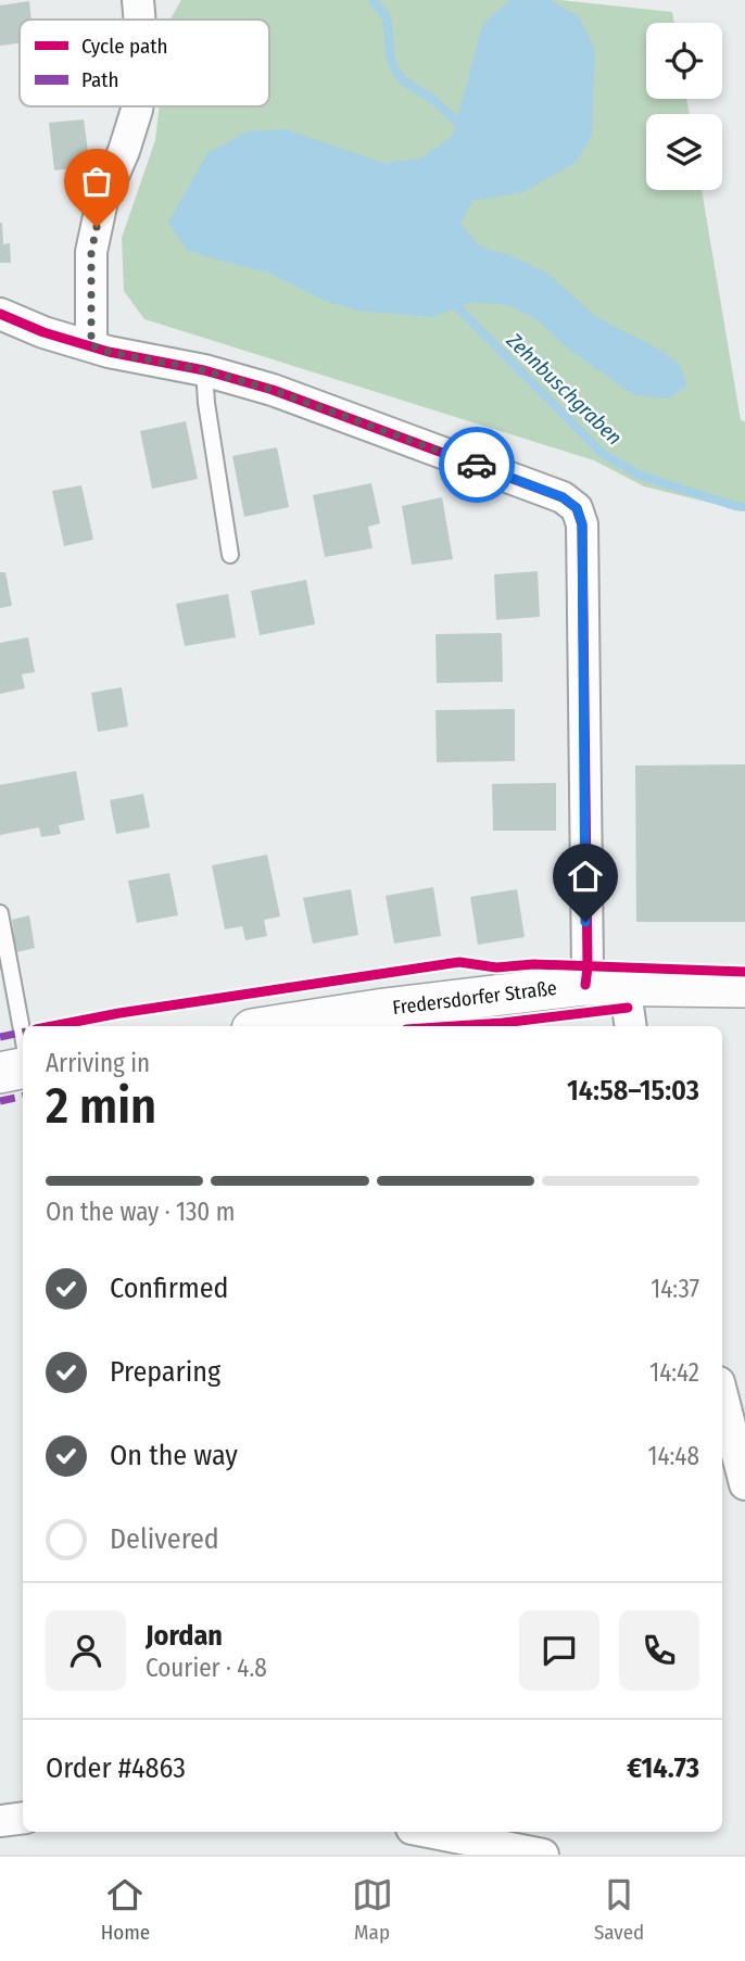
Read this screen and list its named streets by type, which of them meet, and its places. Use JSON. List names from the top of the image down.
{
  "streets": {
    "street": ["Fredersdorfer Straße"]
  },
  "water": ["Zehnbuschgraben"],
  "legend": ["Cycle path", "Path"],
  "page": {
    "heading": ["2 min", "Arriving in", "14:58–15:03"],
    "panel": [
      "Jordan",
      "Courier · 4.8",
      "Order #4863",
      "€14.73"
    ],
    "bar": "On the way · 130 m",
    "list": [
      ["Confirmed", "14:37"],
      ["Preparing", "14:42"],
      ["On the way", "14:48"],
      "Delivered"
    ],
    "tabs": ["Home", "Map", "Saved"]
  }
}
